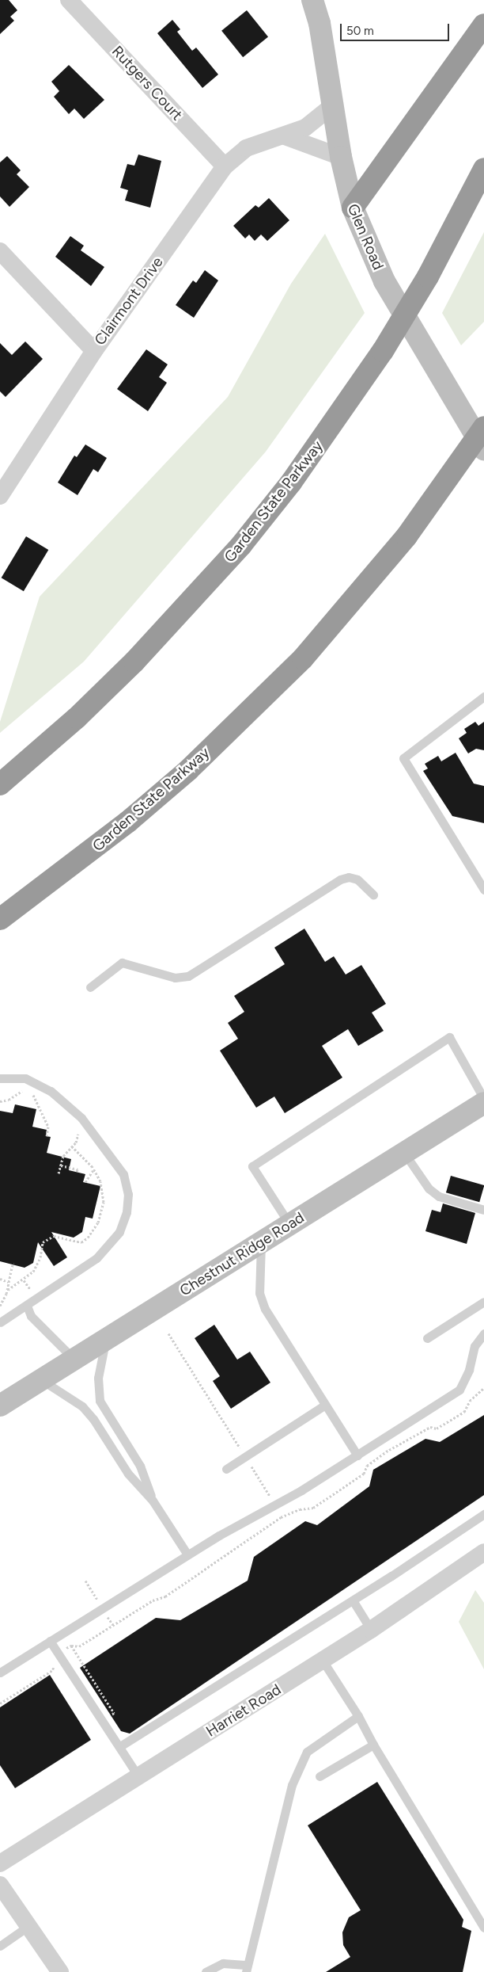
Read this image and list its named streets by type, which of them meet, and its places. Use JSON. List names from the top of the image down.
{
  "streets": {
    "highway": ["Garden State Parkway"],
    "main road": ["Glen Road", "Chestnut Ridge Road"],
    "street": ["Rutgers Court", "Clairmont Drive", "Harriet Road"]
  },
  "crossings": [
    ["Rutgers Court", "Clairmont Drive"],
    ["Glen Road", "Clairmont Drive"]
  ],
  "scale_bar": "50 m"
}
